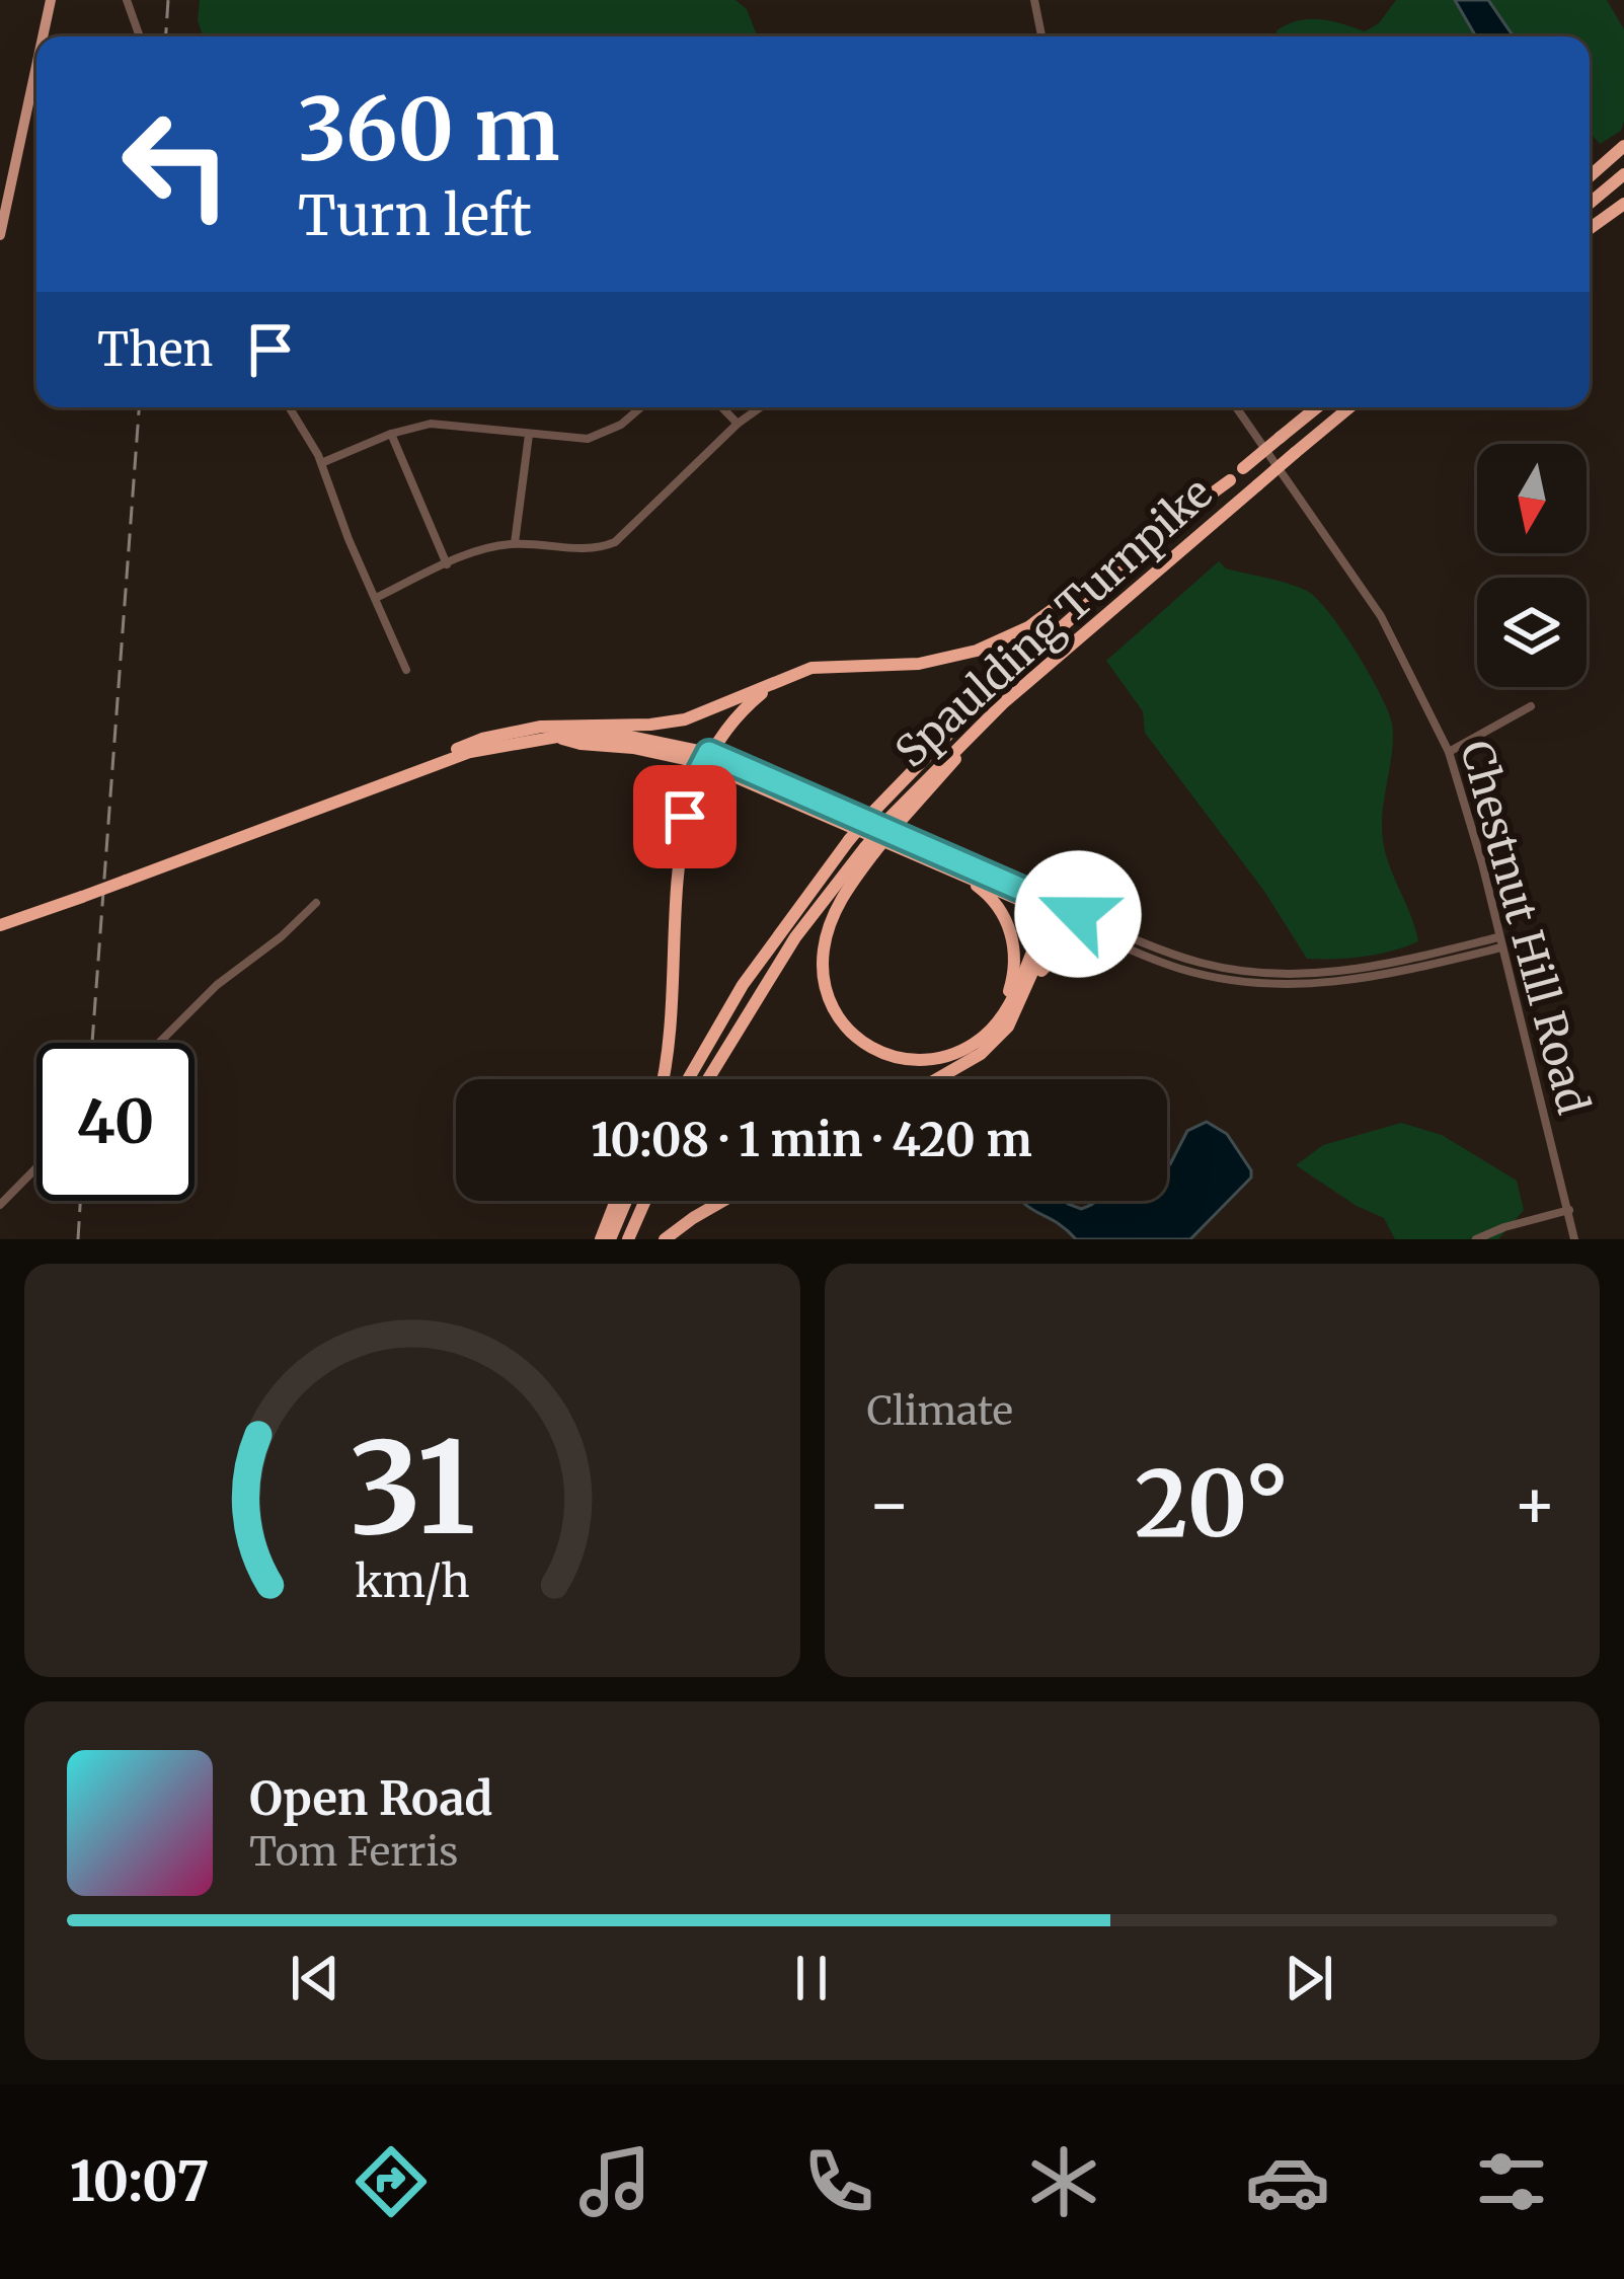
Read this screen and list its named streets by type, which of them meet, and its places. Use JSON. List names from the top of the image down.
{
  "streets": {
    "highway": ["Spaulding Turnpike"],
    "street": ["Chestnut Hill Road"]
  },
  "north": "bottom",
  "page": {
    "turn": ["360 m", "Turn left"],
    "then": "Then",
    "limit": "40",
    "trip": "10:08 · 1 min · 420 m",
    "tile": "Climate",
    "heat": ["−", "20°", "+"],
    "song": ["Open Road", "Tom Ferris"],
    "tabs": "10:07",
    "gauge": ["31", "km/h"]
  }
}
